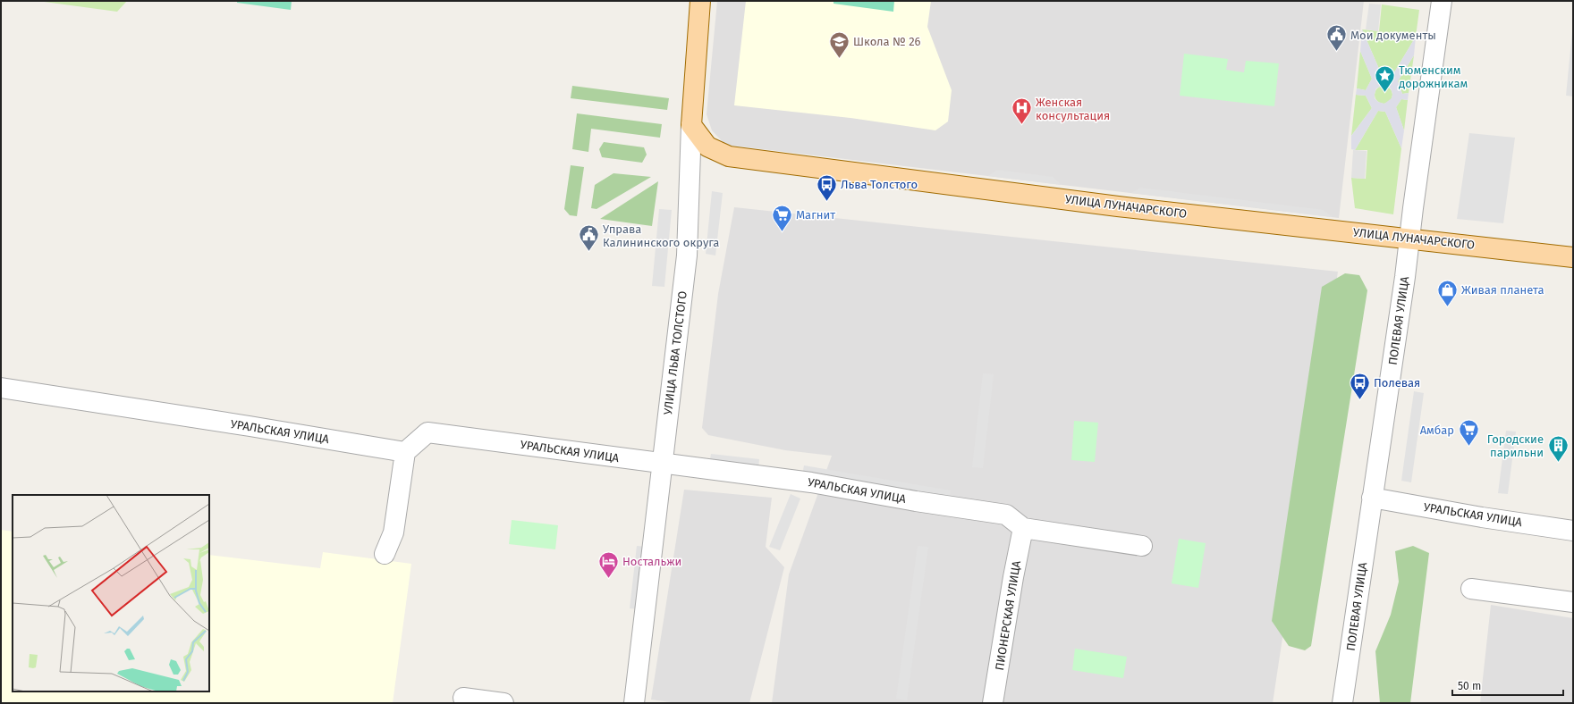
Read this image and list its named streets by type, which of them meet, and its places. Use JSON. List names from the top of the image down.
{
  "streets": {
    "main road": ["УЛИЦА ЛУНАЧАРСКОГО", "УЛИЦА ЛЬВА ТОЛСТОГО"],
    "street": ["ПОЛЕВАЯ УЛИЦА", "УРАЛЬСКАЯ УЛИЦА", "ПИОНЕРСКАЯ УЛИЦА"]
  },
  "crossings": [
    ["УЛИЦА ЛУНАЧАРСКОГО", "ПОЛЕВАЯ УЛИЦА"],
    ["УЛИЦА ЛУНАЧАРСКОГО", "УЛИЦА ЛЬВА ТОЛСТОГО"],
    ["ПОЛЕВАЯ УЛИЦА", "УРАЛЬСКАЯ УЛИЦА"],
    ["УЛИЦА ЛЬВА ТОЛСТОГО", "УРАЛЬСКАЯ УЛИЦА"],
    ["УРАЛЬСКАЯ УЛИЦА", "ПИОНЕРСКАЯ УЛИЦА"]
  ],
  "places": {
    "public building": ["Мои документы", "Управа Калининского округа"],
    "school or university": ["Школа № 26"],
    "place": ["Тюменским дорожникам"],
    "hospital": ["Женская консультация"],
    "bus stop": ["Льва Толстого", "Полевая"],
    "supermarket": ["Магнит", "Амбар"],
    "shop": ["Живая планета"],
    "building": ["Городские парильни"],
    "hotel": ["Ностальжи"]
  },
  "scale_bar": "50 m"
}
